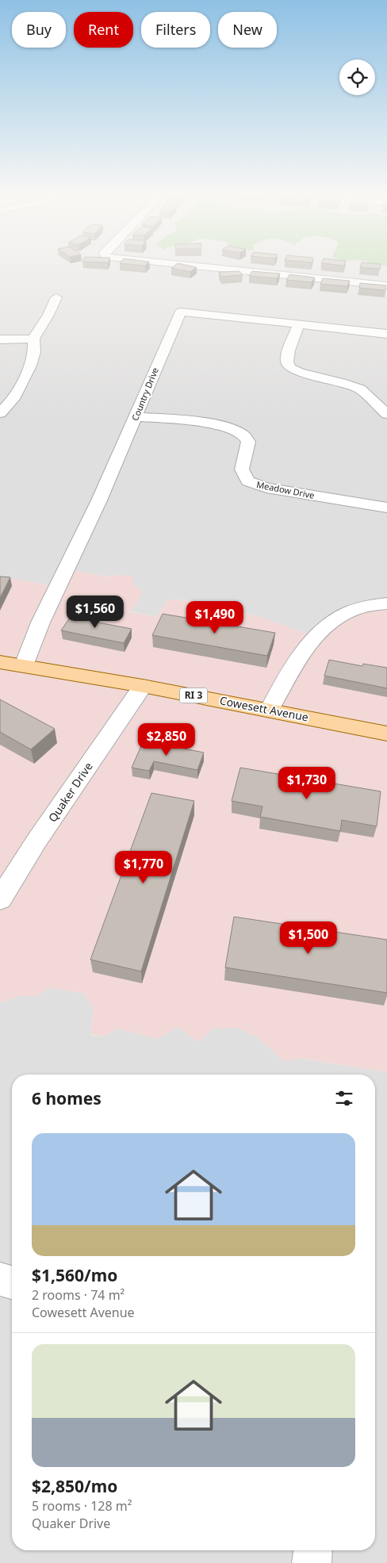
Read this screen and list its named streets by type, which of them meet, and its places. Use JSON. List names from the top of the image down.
{
  "streets": {
    "main road": ["RI 3", "Cowesett Avenue"],
    "street": ["Country Drive", "Meadow Drive", "Quaker Drive"]
  },
  "crossings": [
    ["Country Drive", "Meadow Drive"],
    ["Country Drive", "Cowesett Avenue"],
    ["Cowesett Avenue", "Quaker Drive"]
  ],
  "page": {
    "chip": [
      "Buy",
      "Rent",
      "Filters",
      "New"
    ],
    "price": [
      "$1,560",
      "$1,490",
      "$2,850",
      "$1,730",
      "$1,770",
      "$1,500"
    ],
    "heading": "6 homes",
    "list": [
      {
        "name": "$1,560/mo",
        "note": "2 rooms · 74 m² · Cowesett Avenue"
      },
      {
        "name": "$2,850/mo",
        "note": "5 rooms · 128 m² · Quaker Drive"
      }
    ]
  }
}
